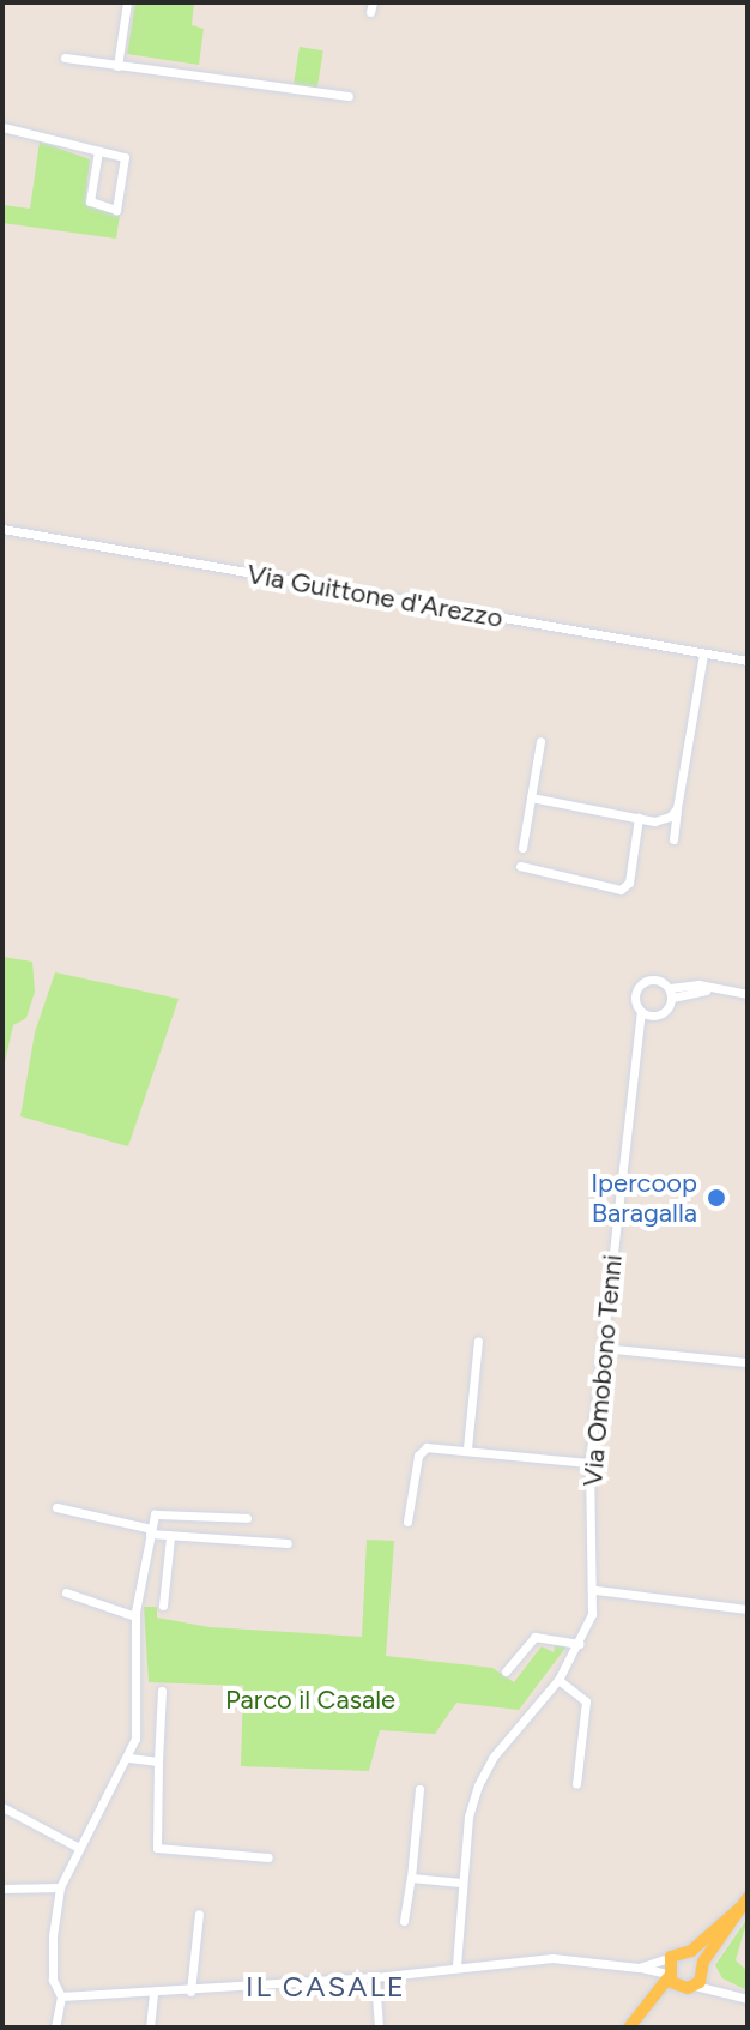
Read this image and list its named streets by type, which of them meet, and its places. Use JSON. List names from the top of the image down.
{
  "streets": {
    "street": ["Via Guittone d'Arezzo", "Via Omobono Tenni"]
  },
  "districts": ["IL CASALE"],
  "parks": ["Parco il Casale"],
  "places": ["Ipercoop Baragalla"]
}
